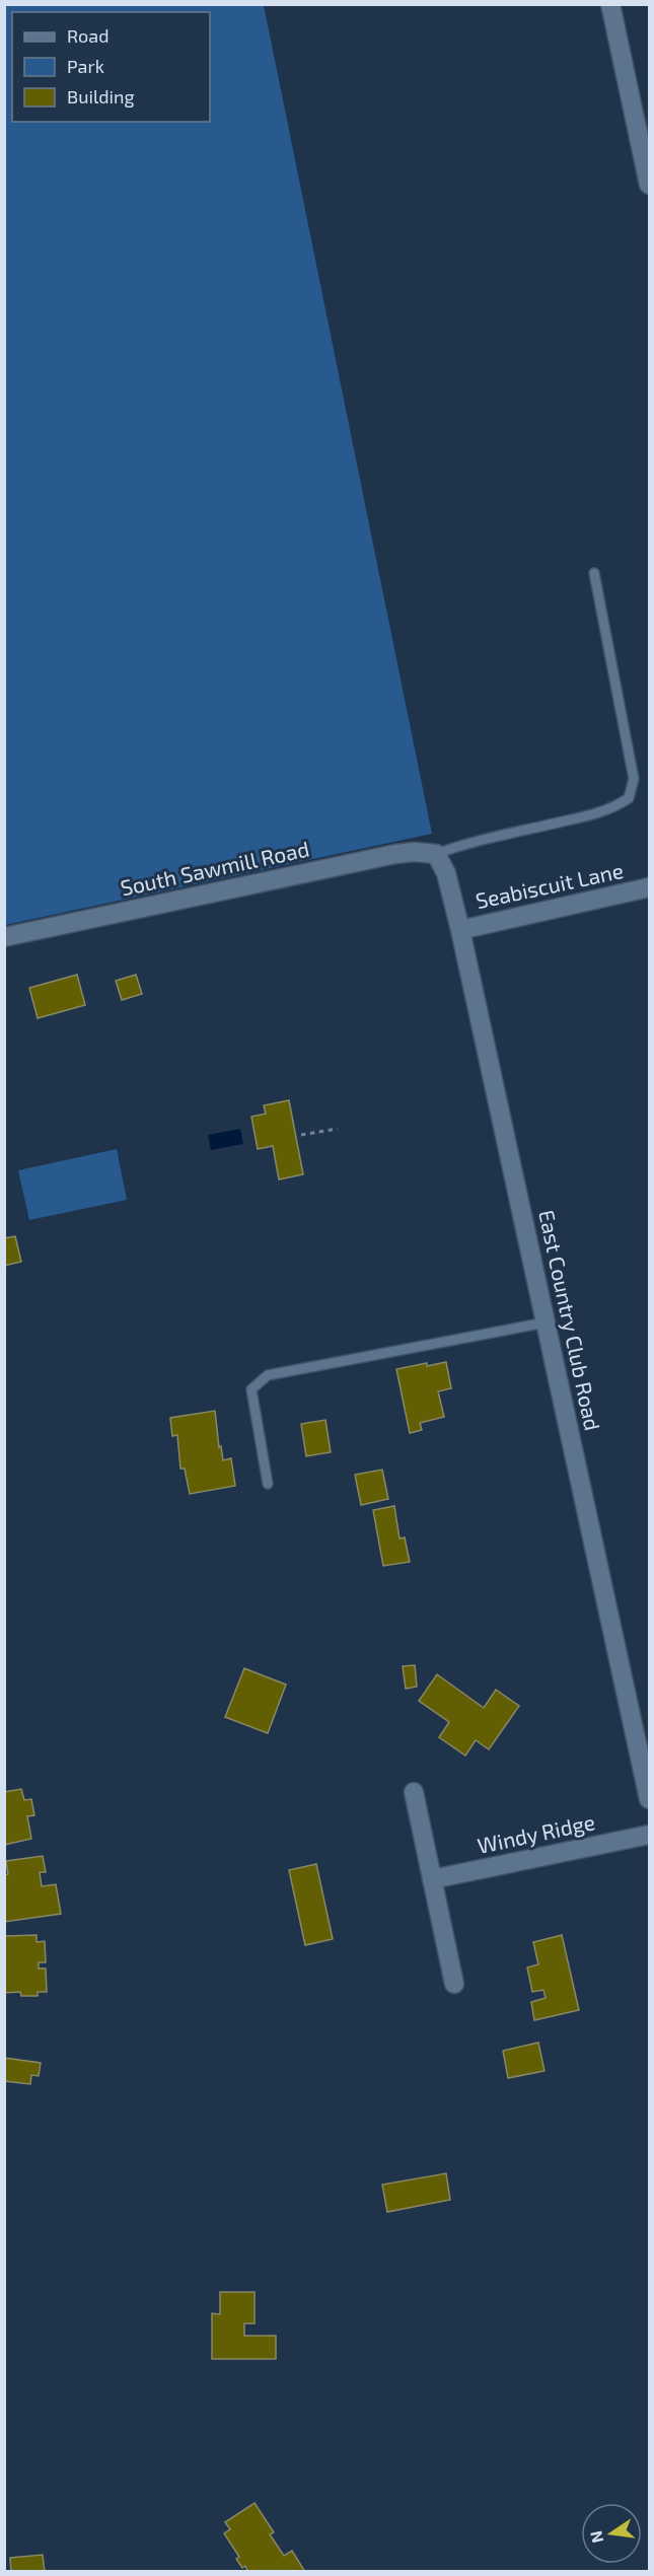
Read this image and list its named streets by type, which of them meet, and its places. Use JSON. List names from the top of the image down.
{
  "streets": {
    "street": [
      "South Sawmill Road",
      "Seabiscuit Lane",
      "East Country Club Road",
      "Windy Ridge"
    ]
  },
  "crossings": [
    ["South Sawmill Road", "East Country Club Road"],
    ["Seabiscuit Lane", "East Country Club Road"]
  ],
  "legend": ["Road", "Park", "Building"],
  "north": "left"
}
